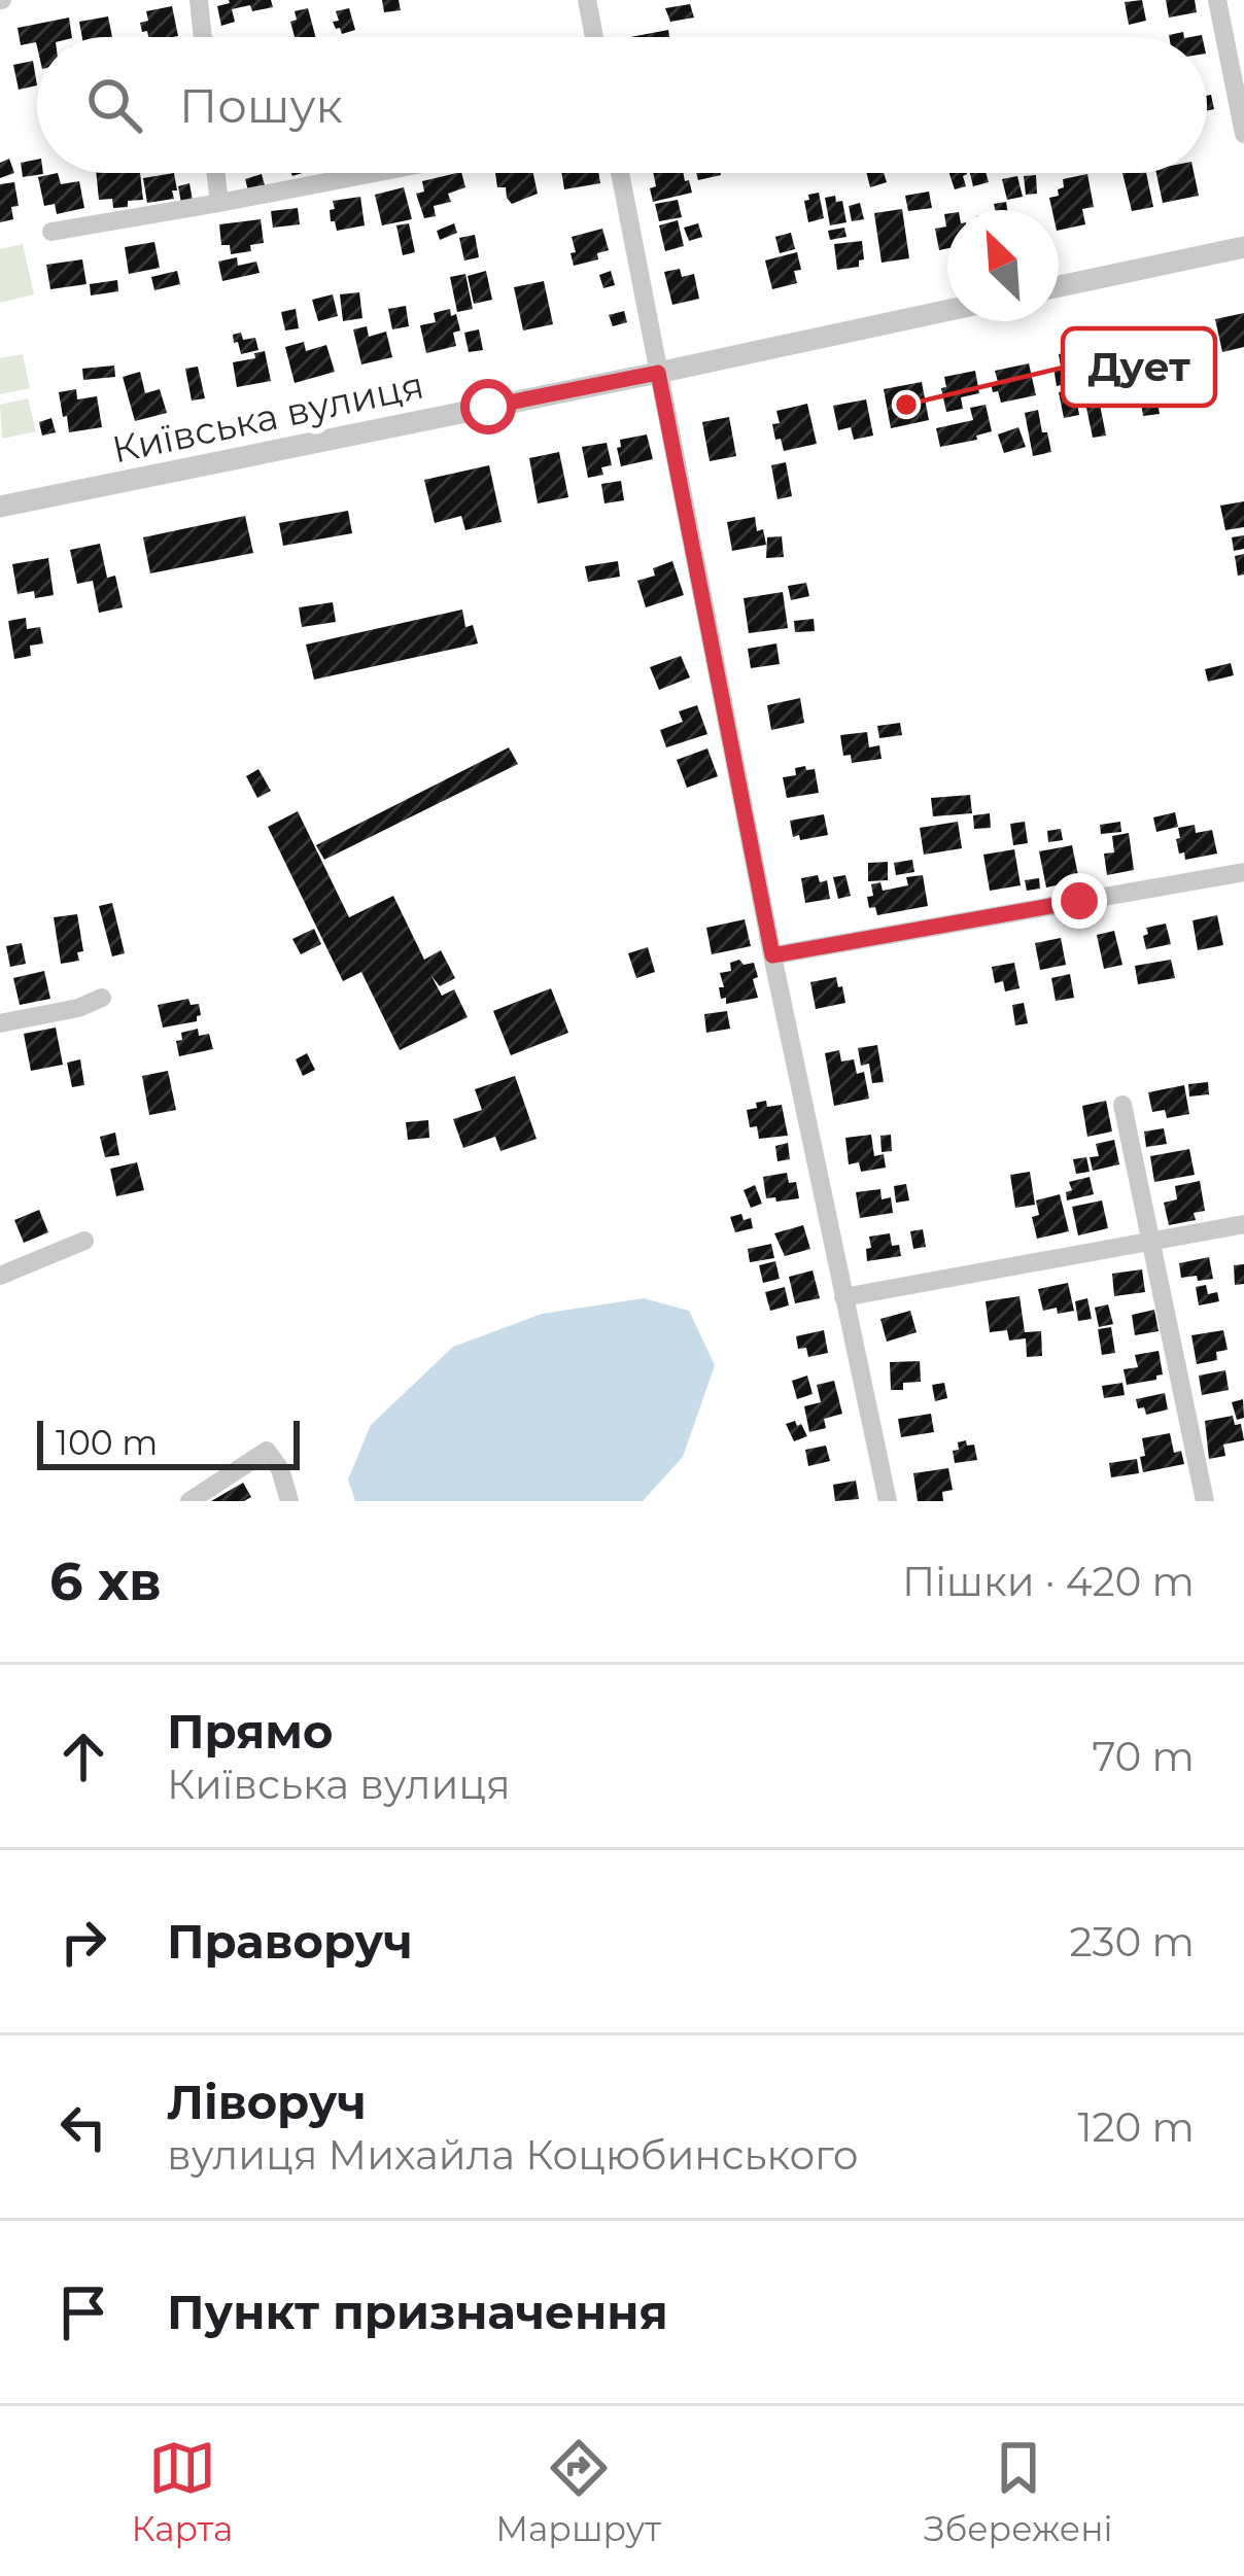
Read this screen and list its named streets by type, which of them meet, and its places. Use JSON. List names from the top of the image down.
{
  "streets": {
    "street": ["Київська вулиця"]
  },
  "places": ["Дует"],
  "scale_bar": "100 m",
  "north": "top left",
  "page": {
    "search": "Пошук",
    "scale": "100 m",
    "heading": ["6 хв", "Пішки · 420 m"],
    "list": [
      ["Прямо", "Київська вулиця", "70 m"],
      ["Праворуч", "230 m"],
      ["Ліворуч", "вулиця Михайла Коцюбинського", "120 m"],
      "Пункт призначення"
    ],
    "nav": ["Карта", "Маршрут", "Збережені"]
  }
}
